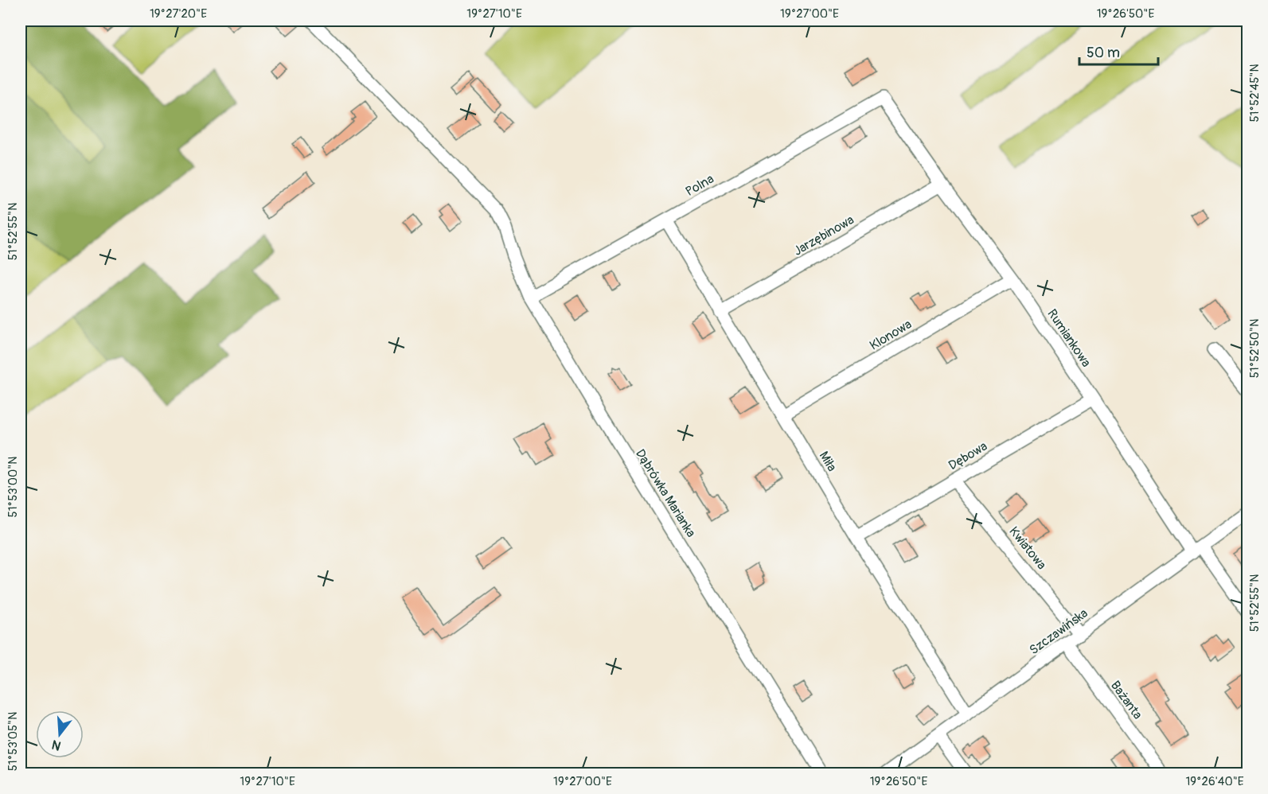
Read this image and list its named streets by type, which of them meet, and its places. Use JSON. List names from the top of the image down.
{
  "streets": {
    "street": [
      "Polna",
      "Jarzębinowa",
      "Klonowa",
      "Rumiankowa",
      "Dębowa",
      "Miła",
      "Dąbrówka Marianka",
      "Kwiatowa",
      "Szczawińska",
      "Bażanta"
    ]
  },
  "crossings": [
    ["Polna", "Rumiankowa"],
    ["Polna", "Miła"],
    ["Polna", "Dąbrówka Marianka"],
    ["Jarzębinowa", "Rumiankowa"],
    ["Jarzębinowa", "Miła"],
    ["Klonowa", "Rumiankowa"],
    ["Klonowa", "Miła"],
    ["Rumiankowa", "Dębowa"],
    ["Rumiankowa", "Szczawińska"],
    ["Dębowa", "Miła"],
    ["Dębowa", "Kwiatowa"],
    ["Miła", "Szczawińska"],
    ["Kwiatowa", "Szczawińska"],
    ["Szczawińska", "Bażanta"]
  ],
  "scale_bar": "50 m",
  "north": "bottom",
  "coordinates": [
    "19°27'20\"E",
    "19°27'10\"E",
    "19°27'00\"E",
    "19°26'50\"E",
    "51°52'45\"N",
    "51°52'55\"N",
    "51°52'50\"N",
    "51°53'00\"N",
    "51°53'05\"N",
    "19°26'40\"E"
  ]
}
